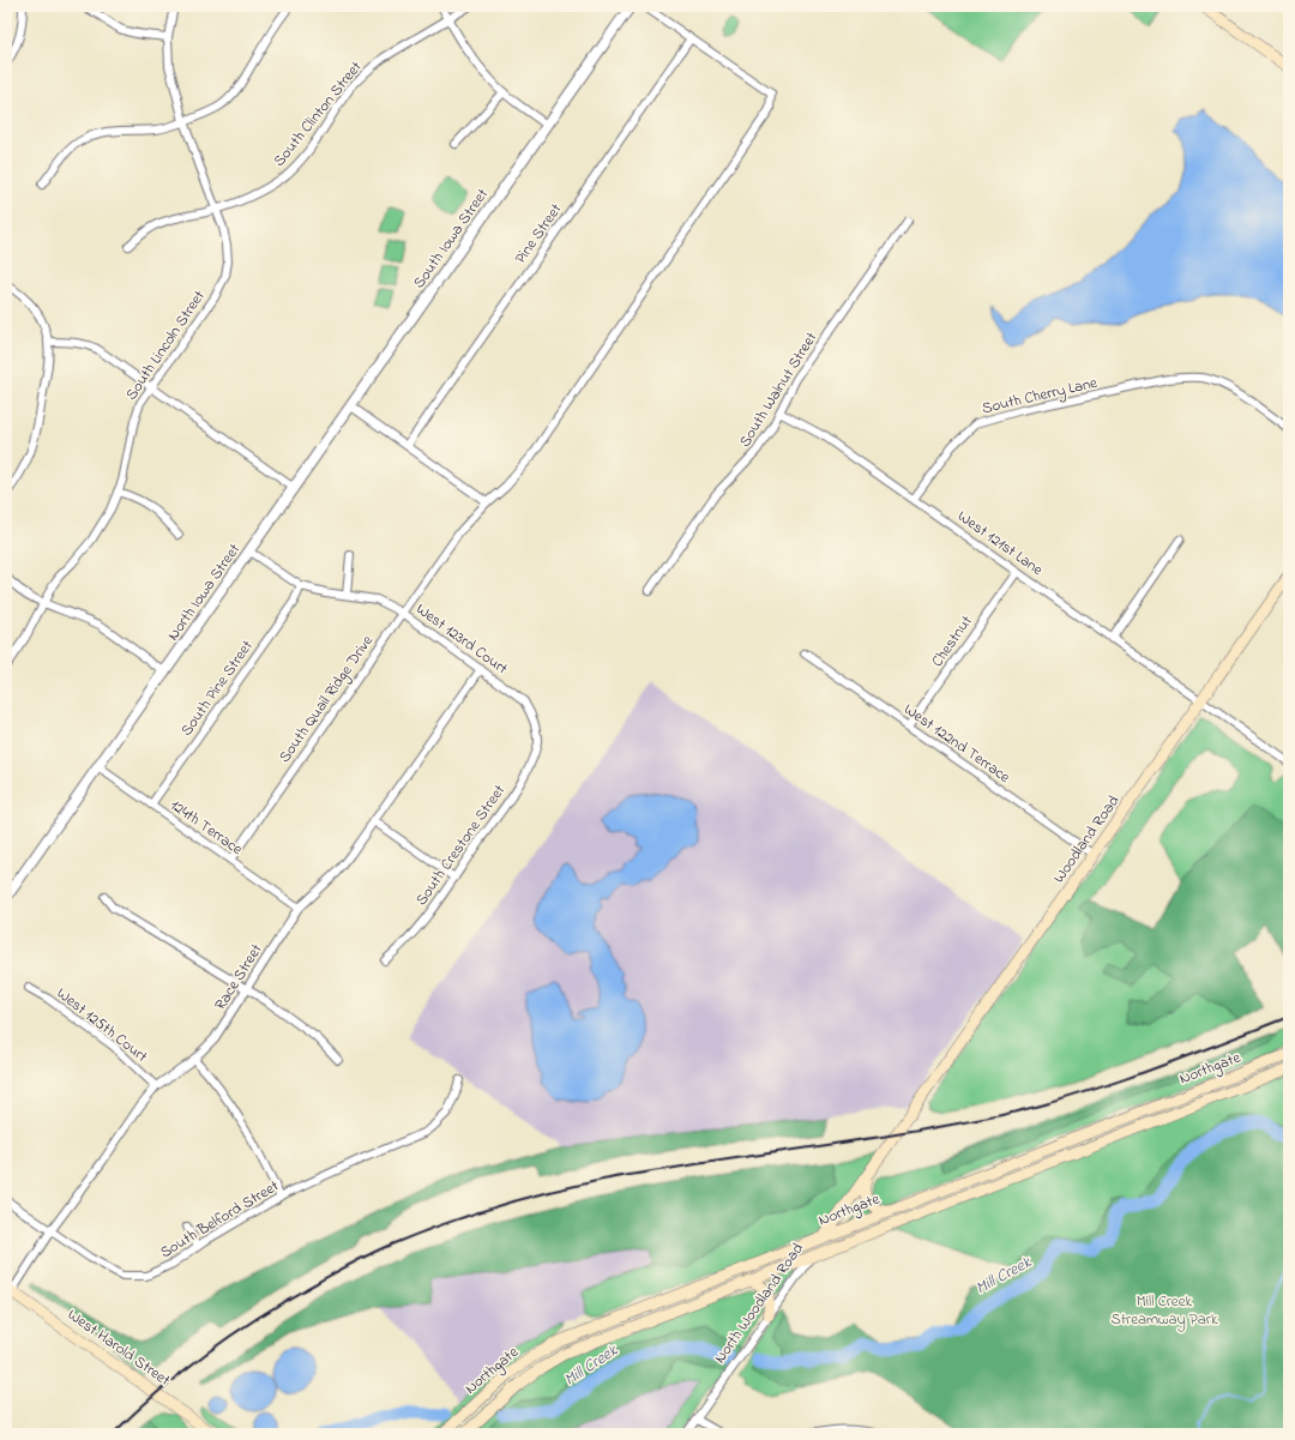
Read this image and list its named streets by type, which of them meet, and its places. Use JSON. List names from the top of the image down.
{
  "streets": {
    "main road": [
      "Woodland Road",
      "Northgate",
      "North Woodland Road",
      "West Harold Street"
    ],
    "street": [
      "South Clinton Street",
      "Pine Street",
      "South Iowa Street",
      "South Lincoln Street",
      "South Walnut Street",
      "South Cherry Lane",
      "West 121st Lane",
      "North Iowa Street",
      "West 123rd Court",
      "Chestnut",
      "South Pine Street",
      "South Quail Ridge Drive",
      "West 122nd Terrace",
      "124th Terrace",
      "South Crestone Street",
      "Race Street",
      "West 125th Court",
      "South Belford Street"
    ]
  },
  "crossings": [
    ["South Clinton Street", "South Lincoln Street"],
    ["Pine Street", "South Quail Ridge Drive"],
    ["South Iowa Street", "North Iowa Street"],
    ["South Walnut Street", "West 121st Lane"],
    ["South Cherry Lane", "West 121st Lane"],
    ["West 121st Lane", "Chestnut"],
    ["West 121st Lane", "Woodland Road"],
    ["North Iowa Street", "West 123rd Court"],
    ["North Iowa Street", "124th Terrace"],
    ["West 123rd Court", "South Pine Street"],
    ["West 123rd Court", "South Quail Ridge Drive"],
    ["West 123rd Court", "South Crestone Street"],
    ["West 123rd Court", "Race Street"],
    ["Chestnut", "West 122nd Terrace"],
    ["South Pine Street", "124th Terrace"],
    ["South Quail Ridge Drive", "124th Terrace"],
    ["West 122nd Terrace", "Woodland Road"],
    ["124th Terrace", "Race Street"],
    ["Woodland Road", "North Woodland Road"],
    ["Race Street", "West 125th Court"],
    ["Race Street", "South Belford Street"],
    ["Race Street", "West Harold Street"],
    ["Northgate", "North Woodland Road"]
  ],
  "water": ["Mill Creek"],
  "parks": ["Mill Creek Streamway Park"]
}
